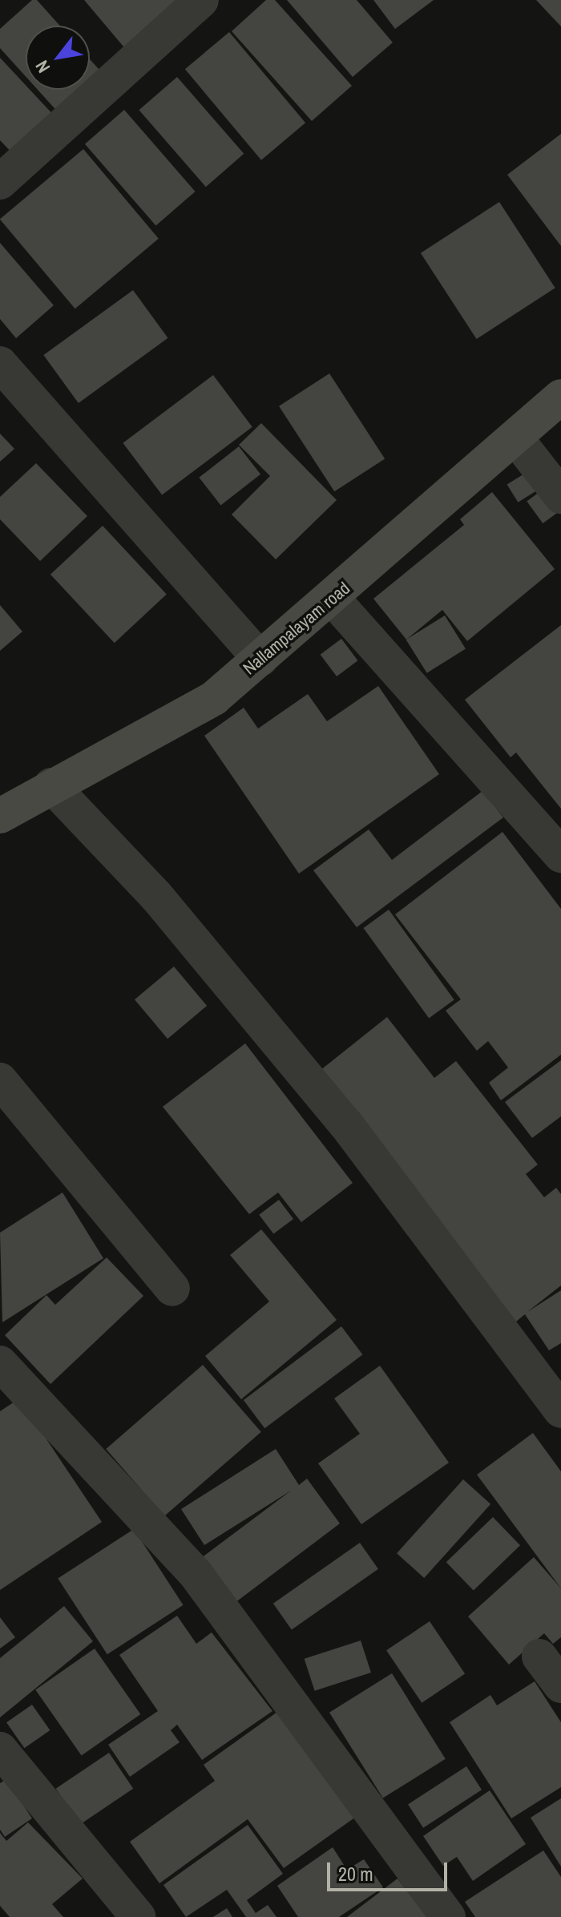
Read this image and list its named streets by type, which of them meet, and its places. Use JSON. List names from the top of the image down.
{
  "streets": {
    "street": ["Nallampalayam road"]
  },
  "scale_bar": "20 m",
  "north": "bottom left"
}
